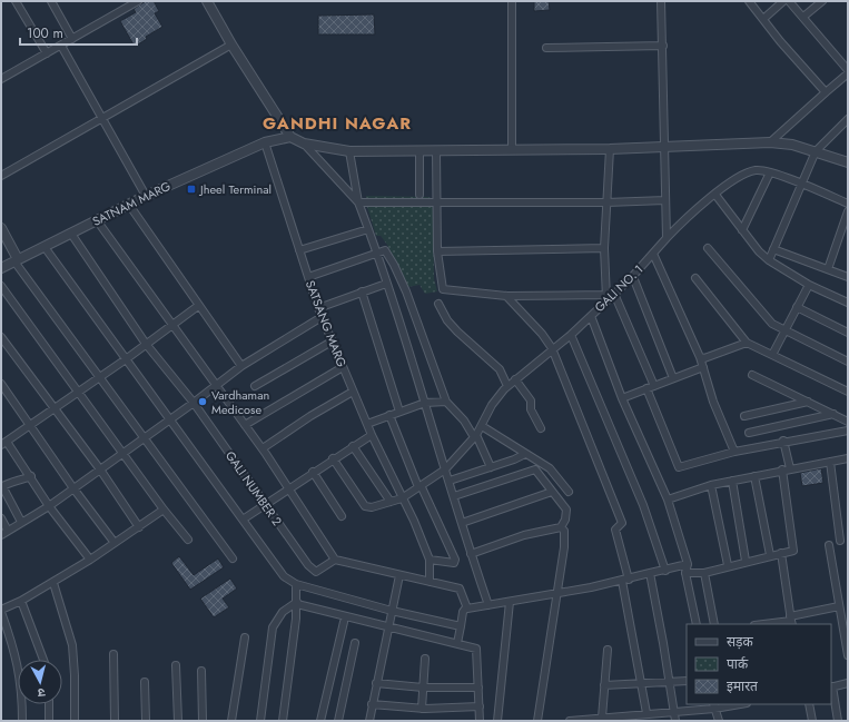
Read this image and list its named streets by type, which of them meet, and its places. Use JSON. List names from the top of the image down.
{
  "streets": {
    "street": [
      "SATNAM MARG",
      "GALI NO. 1",
      "SATSANG MARG",
      "GALI NUMBER 2"
    ]
  },
  "crossings": [
    ["SATNAM MARG", "SATSANG MARG"],
    ["SATNAM MARG", "GALI NUMBER 2"],
    ["GALI NO. 1", "SATSANG MARG"]
  ],
  "districts": ["GANDHI NAGAR"],
  "places": {
    "transit": ["Jheel Terminal"],
    "other": ["Vardhaman Medicose"]
  },
  "legend": ["सड़क", "पार्क", "इमारत"],
  "scale_bar": "100 m",
  "north": "bottom"
}
